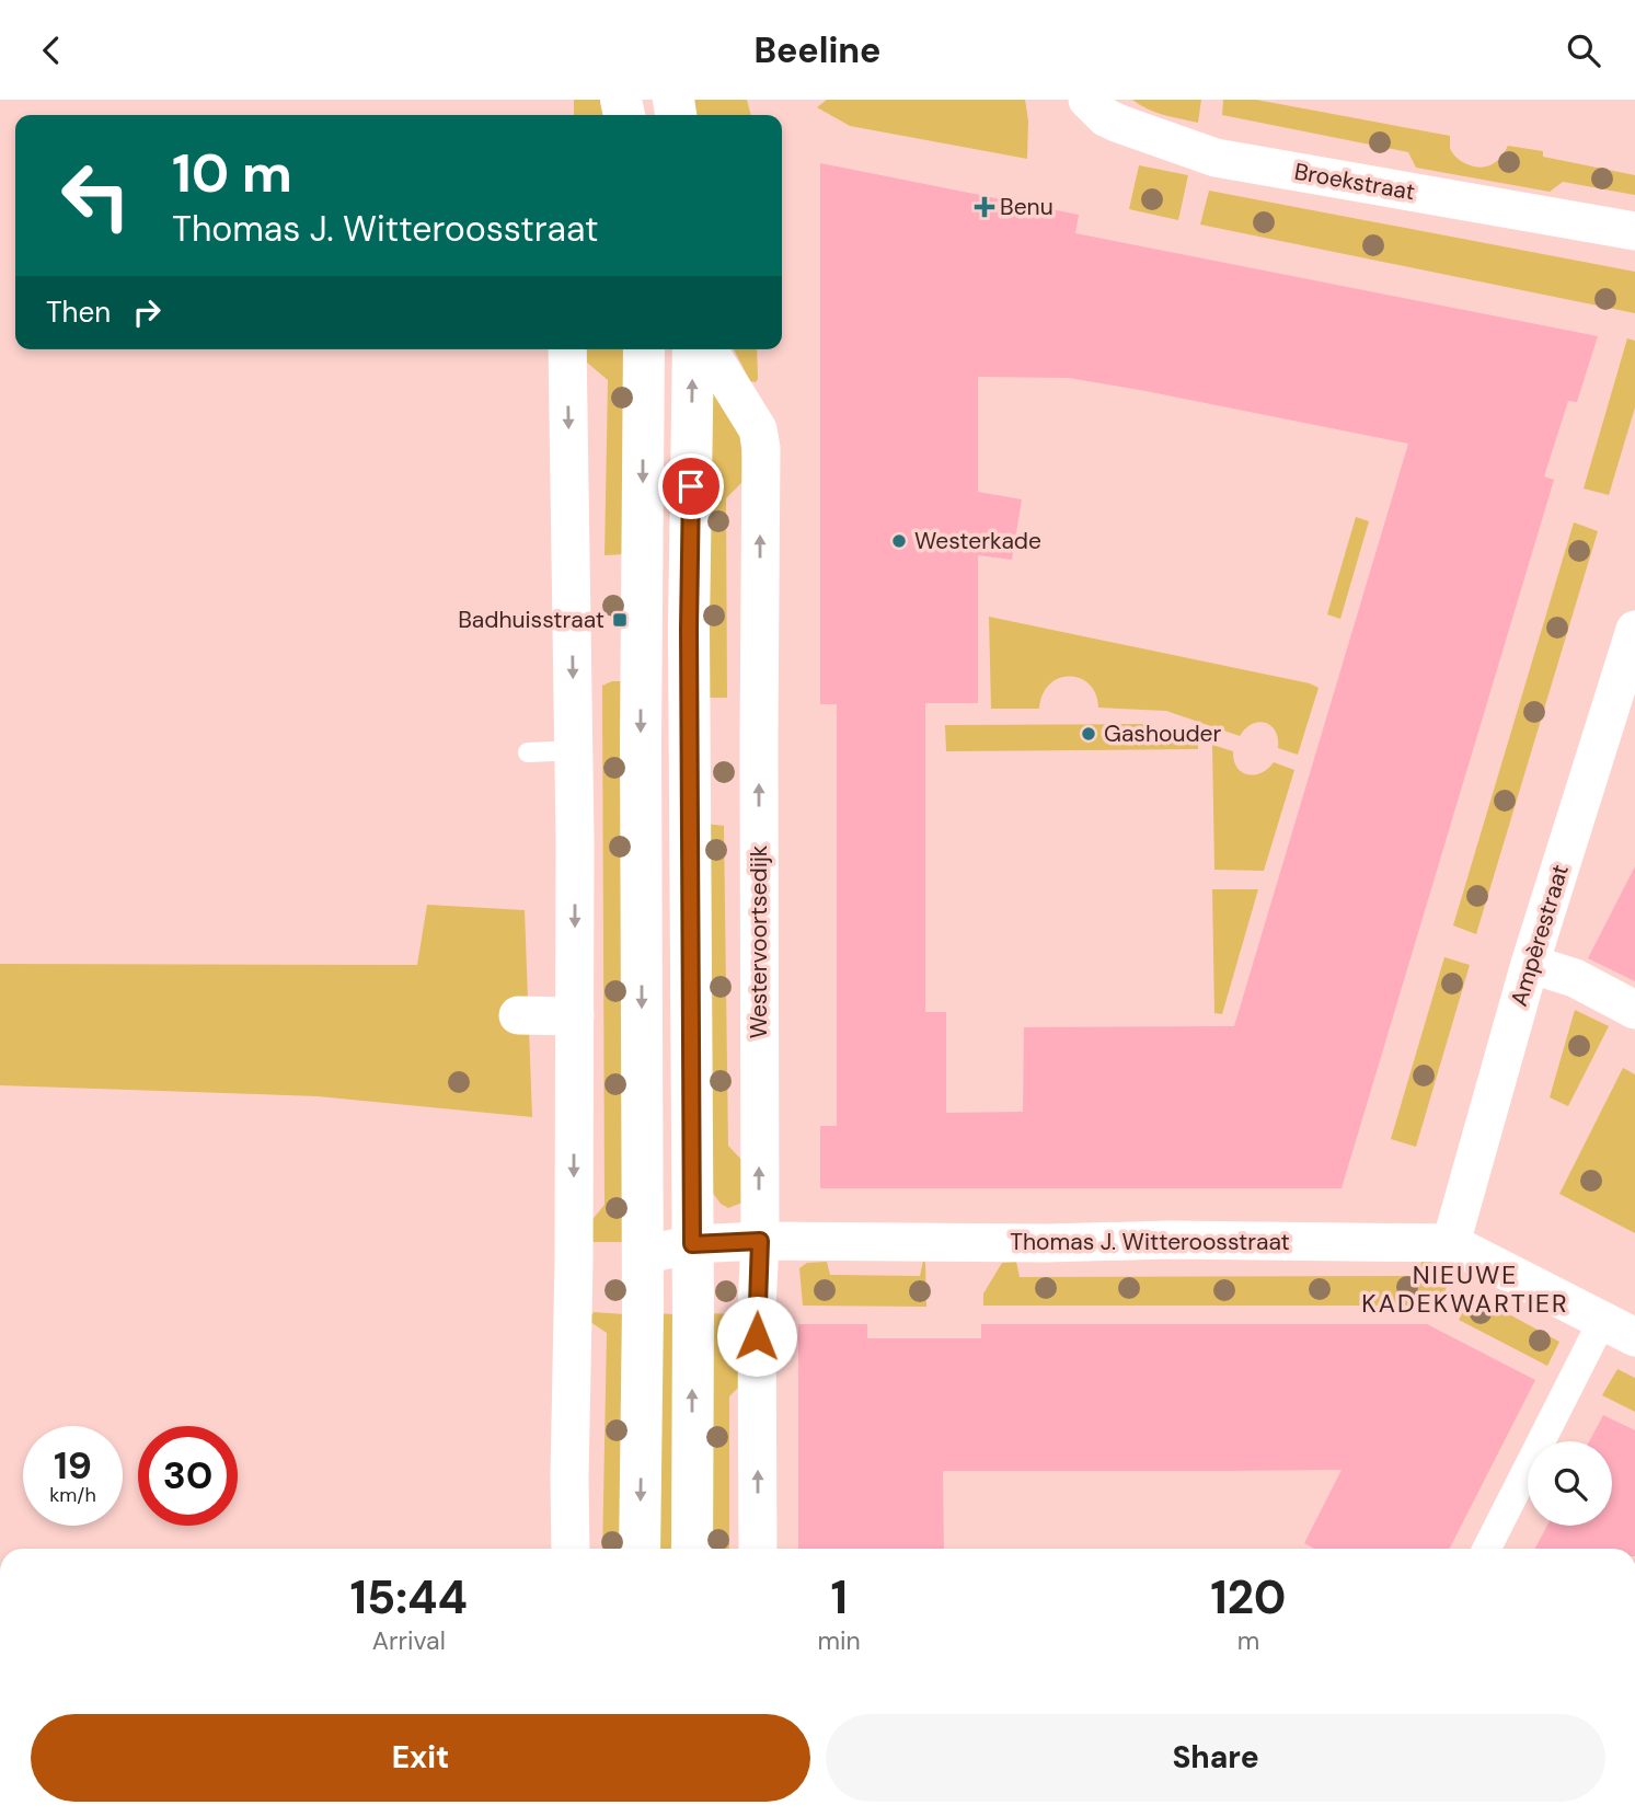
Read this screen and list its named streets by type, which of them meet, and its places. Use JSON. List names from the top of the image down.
{
  "streets": {
    "street": [
      "Broekstraat",
      "Ampèrestraat",
      "Westervoortsedijk",
      "Thomas J. Witteroosstraat"
    ]
  },
  "crossings": [
    ["Ampèrestraat", "Thomas J. Witteroosstraat"],
    ["Westervoortsedijk", "Thomas J. Witteroosstraat"]
  ],
  "districts": ["NIEUWE KADEKWARTIER"],
  "places": {
    "health": ["Benu"],
    "other": ["Westerkade", "Gashouder"],
    "transit": ["Badhuisstraat"]
  },
  "page": {
    "header": "Beeline",
    "turn": ["10 m", "Thomas J. Witteroosstraat"],
    "then": "Then",
    "speed": "19 km/h",
    "limit": "30",
    "eta": [
      "15:44",
      "Arrival",
      "1",
      "min",
      "120",
      "m"
    ],
    "buttons": ["Exit", "Share"]
  }
}
